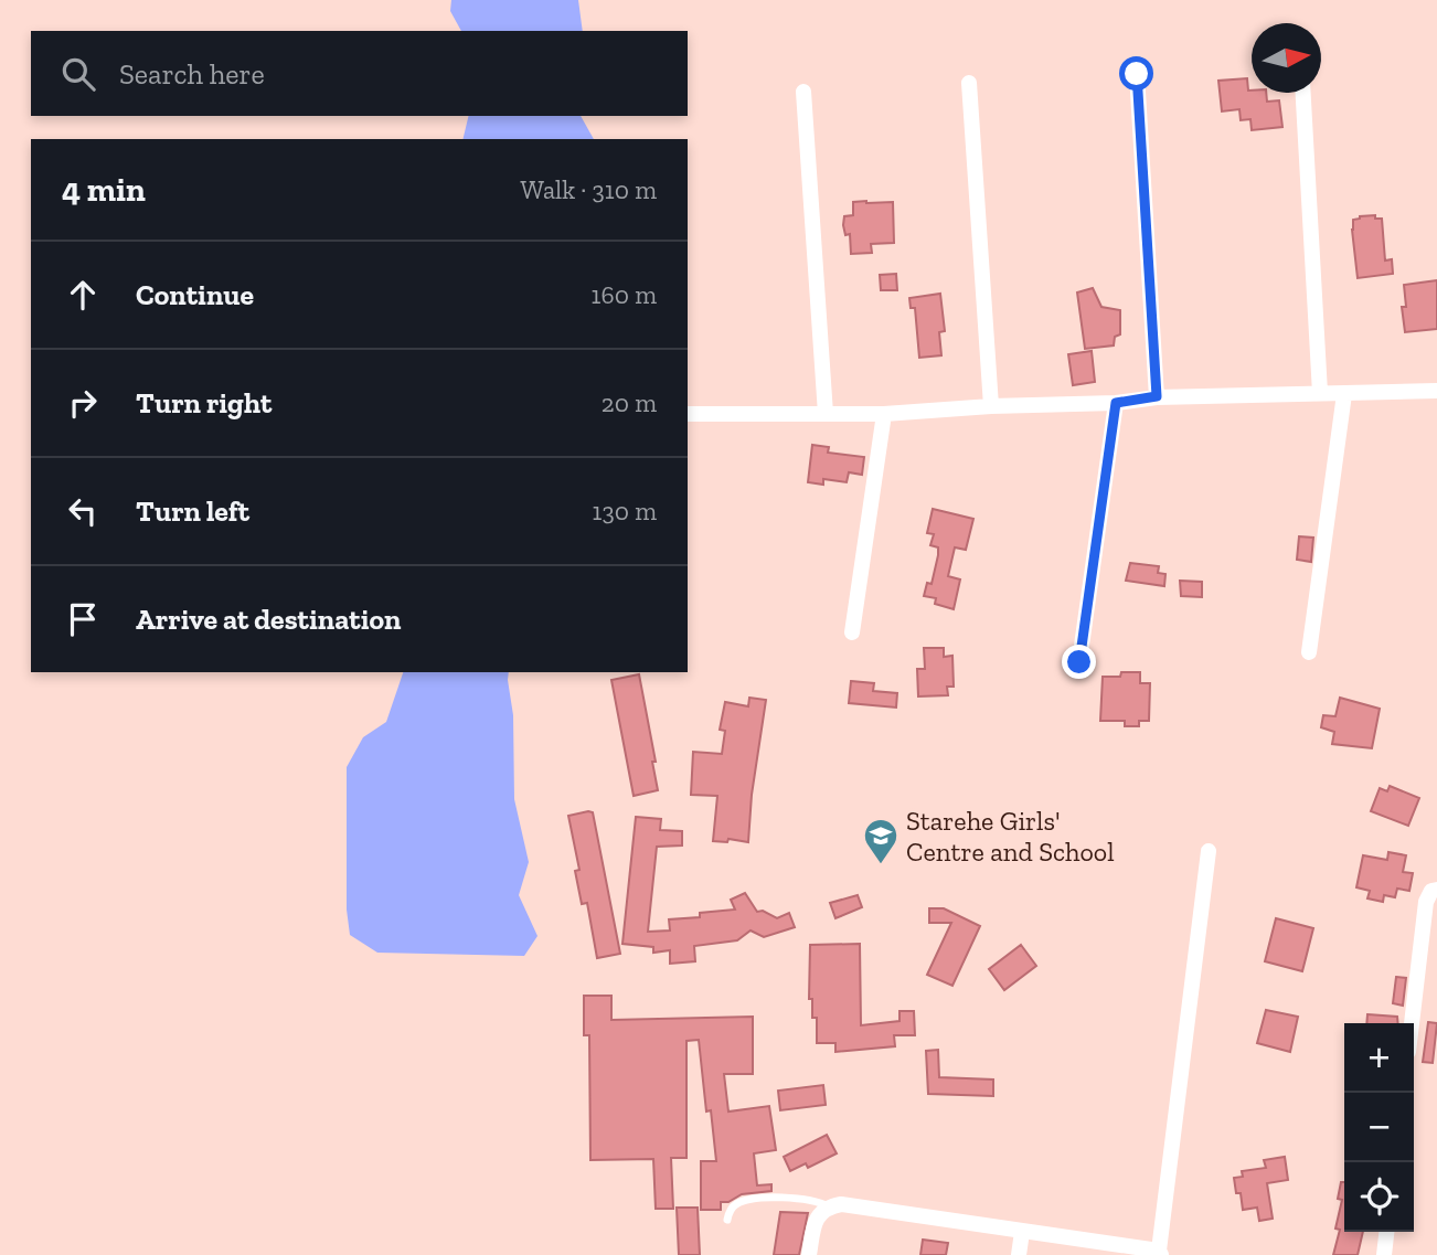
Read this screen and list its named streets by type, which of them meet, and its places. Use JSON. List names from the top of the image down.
{
  "places": {
    "school or university": ["Starehe Girls' Centre and School"]
  },
  "north": "right",
  "page": {
    "search": "Search here",
    "heading": ["4 min", "Walk · 310 m"],
    "list": [
      ["Continue", "160 m"],
      ["Turn right", "20 m"],
      ["Turn left", "130 m"],
      "Arrive at destination"
    ],
    "map_buttons": ["+", "−"]
  }
}
